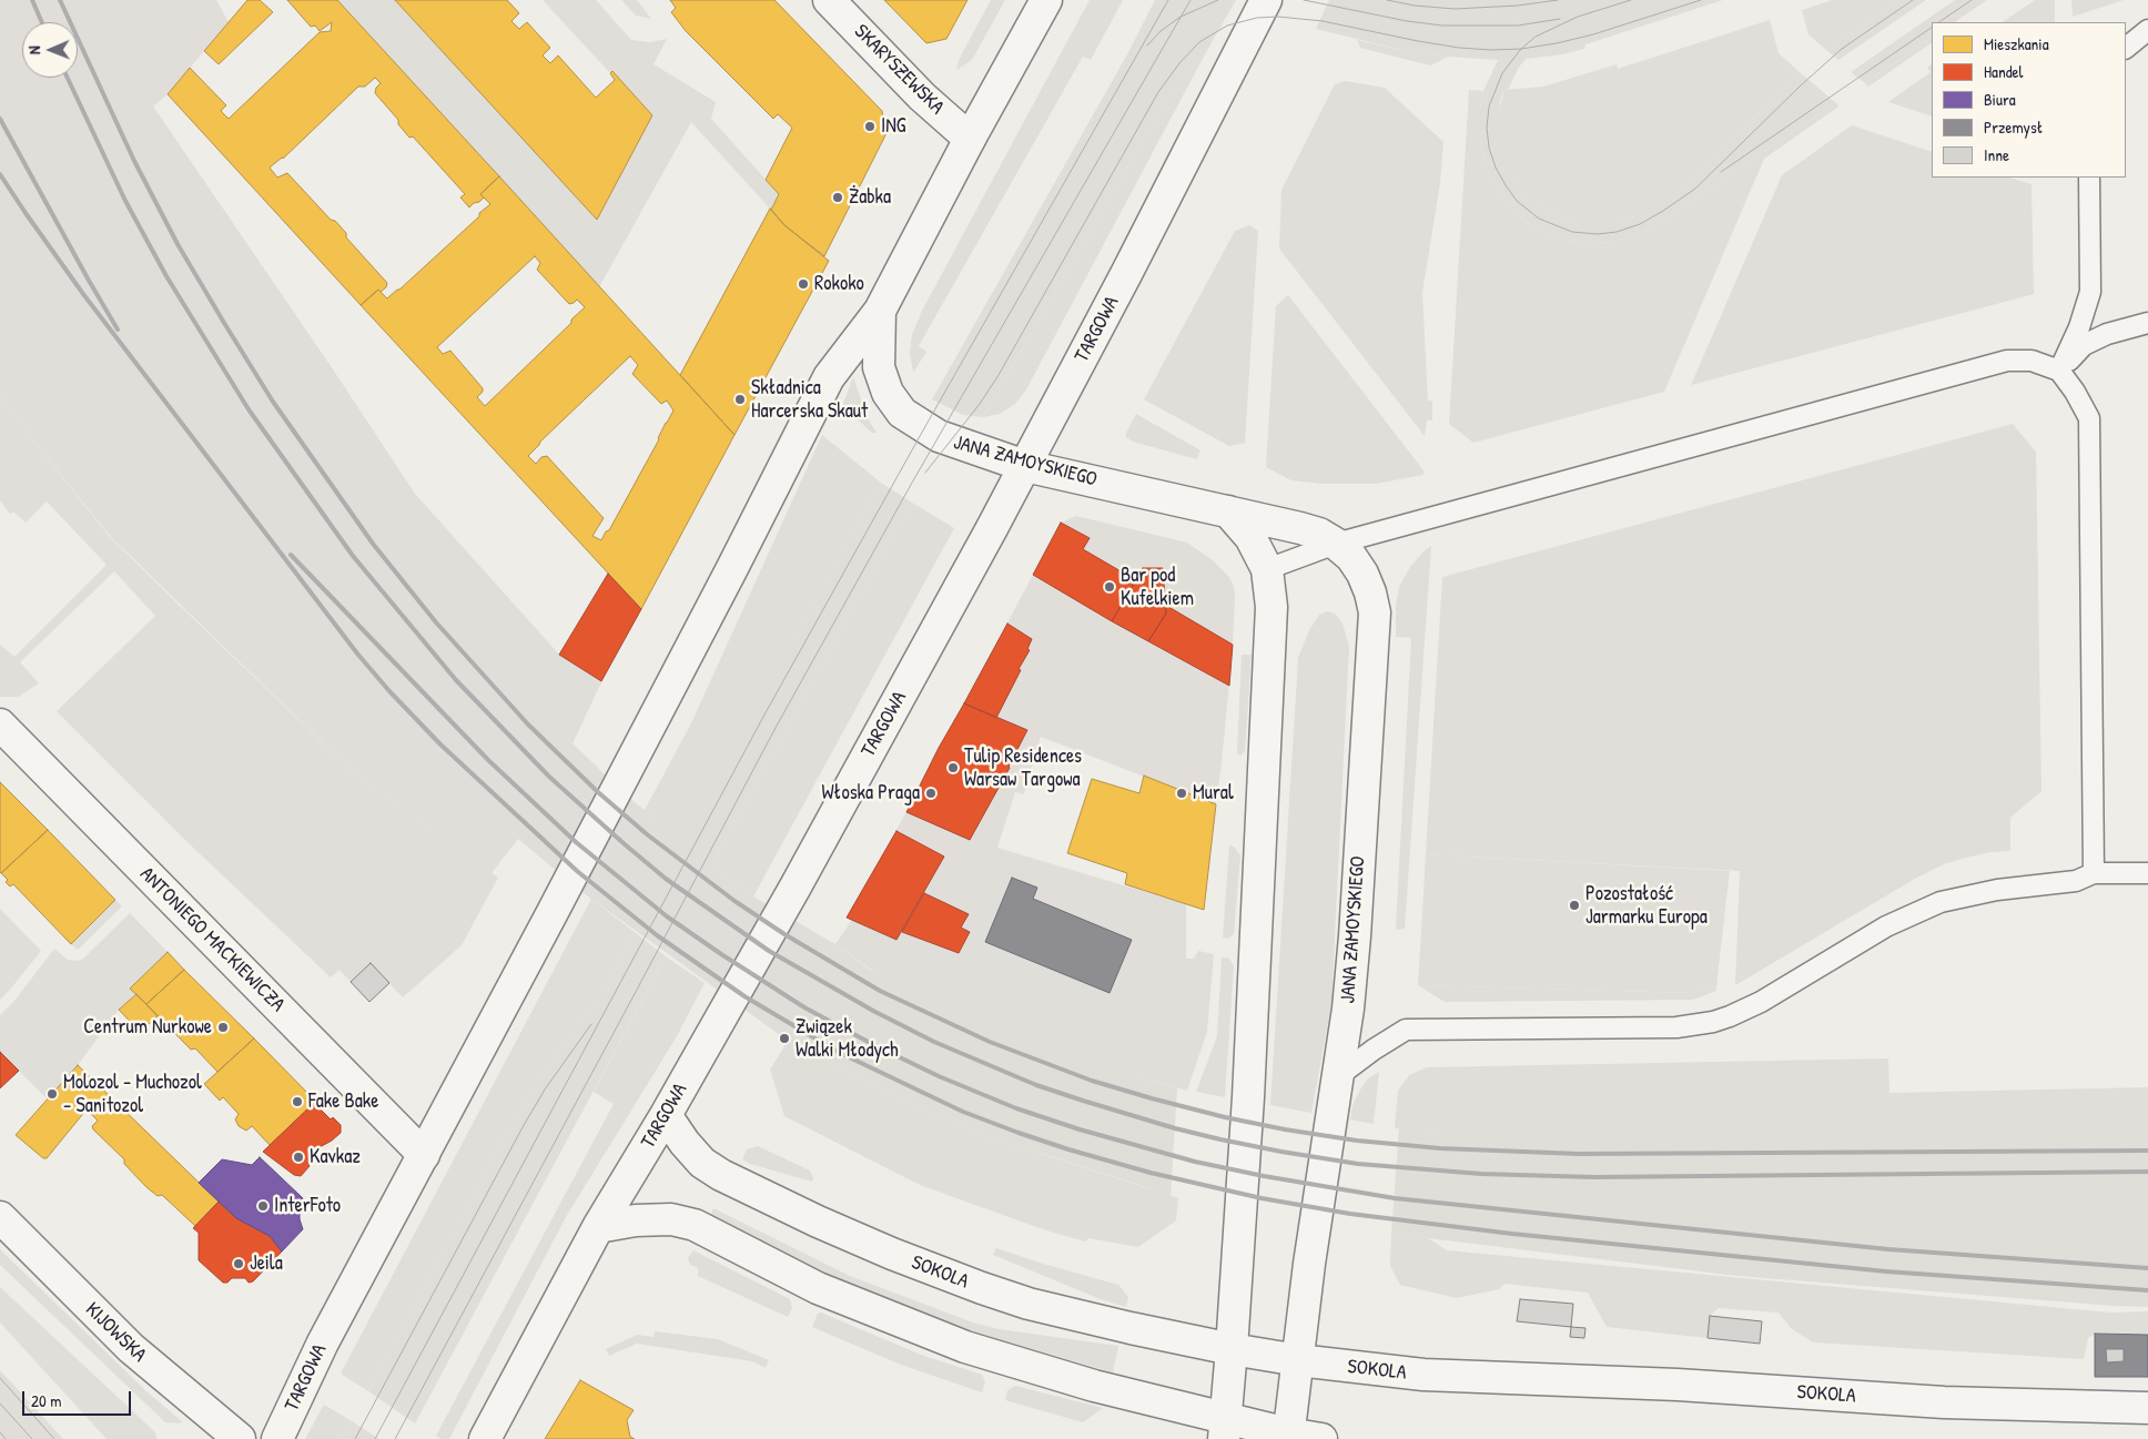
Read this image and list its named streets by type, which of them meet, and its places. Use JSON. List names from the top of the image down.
{
  "streets": {
    "street": [
      "SKARYSZEWSKA",
      "TARGOWA",
      "JANA ZAMOYSKIEGO",
      "ANTONIEGO MACKIEWICZA",
      "SOKOLA",
      "KIJOWSKA"
    ]
  },
  "crossings": [
    ["SKARYSZEWSKA", "TARGOWA"],
    ["TARGOWA", "JANA ZAMOYSKIEGO"],
    ["TARGOWA", "ANTONIEGO MACKIEWICZA"],
    ["TARGOWA", "SOKOLA"],
    ["JANA ZAMOYSKIEGO", "SOKOLA"]
  ],
  "places": [
    "ING",
    "Żabka",
    "Rokoko",
    "Składnica Harcerska Skaut",
    "Bar pod Kufelkiem",
    "Tulip Residences Warsaw Targowa",
    "Włoska Praga",
    "Mural",
    "Pozostałość Jarmarku Europa",
    "Centrum Nurkowe",
    "Związek Walki Młodych",
    "Molozol - Muchozol - Sanitozol",
    "Fake Bake",
    "Kavkaz",
    "InterFoto",
    "Jeila"
  ],
  "legend": [
    "Mieszkania",
    "Handel",
    "Biura",
    "Przemysł",
    "Inne"
  ],
  "scale_bar": "20 m",
  "north": "left"
}
